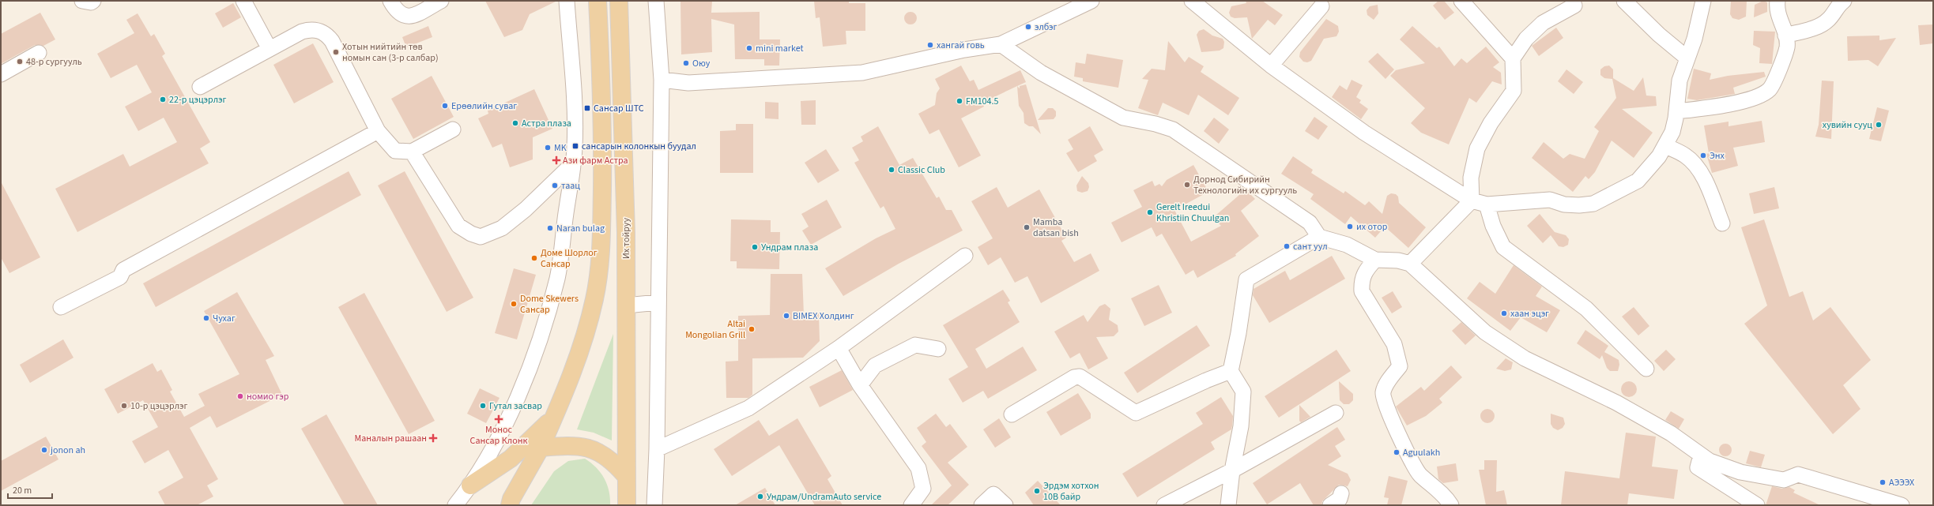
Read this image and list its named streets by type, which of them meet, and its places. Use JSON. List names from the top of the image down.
{
  "streets": {
    "main road": ["Их тойруу"]
  },
  "places": {
    "other": [
      "элбэг",
      "хангай говь",
      "mini market",
      "Хотын нийтийн төв номын сан (3-р салбар)",
      "48-р сургууль",
      "Оюу",
      "22-р цэцэрлэг",
      "FM104.5",
      "Ерөөлийн суваг",
      "Астра плаза",
      "хувийн сууц",
      "MK",
      "Энх",
      "Classic Club",
      "Дорнод Сибирийн Технологийн их сургууль",
      "таац",
      "Gerelt Ireedui Khristiin Chuulgan",
      "их отор",
      "Mamba datsan bish",
      "Naran bulag",
      "сант уул",
      "Ундрам плаза",
      "Доме Шорлог Сансар",
      "Dome Skewers Сансар",
      "хаан эцэг",
      "BIMEX Холдинг",
      "Чухаг",
      "Altai Mongolian Grill",
      "номио гэр",
      "10-р цэцэрлэг",
      "Гутал засвар",
      "jonon ah",
      "Aguulakh",
      "АЭЭЭХ",
      "Эрдэм хотхон 10В байр",
      "Ундрам/UndramAuto service"
    ],
    "transit": ["Сансар ШТС", "сансарын колонкын буудал"],
    "health": ["Ази фарм Астра", "Монос Сансар Клонк", "Маналын рашаан"]
  },
  "scale_bar": "20 m"
}
